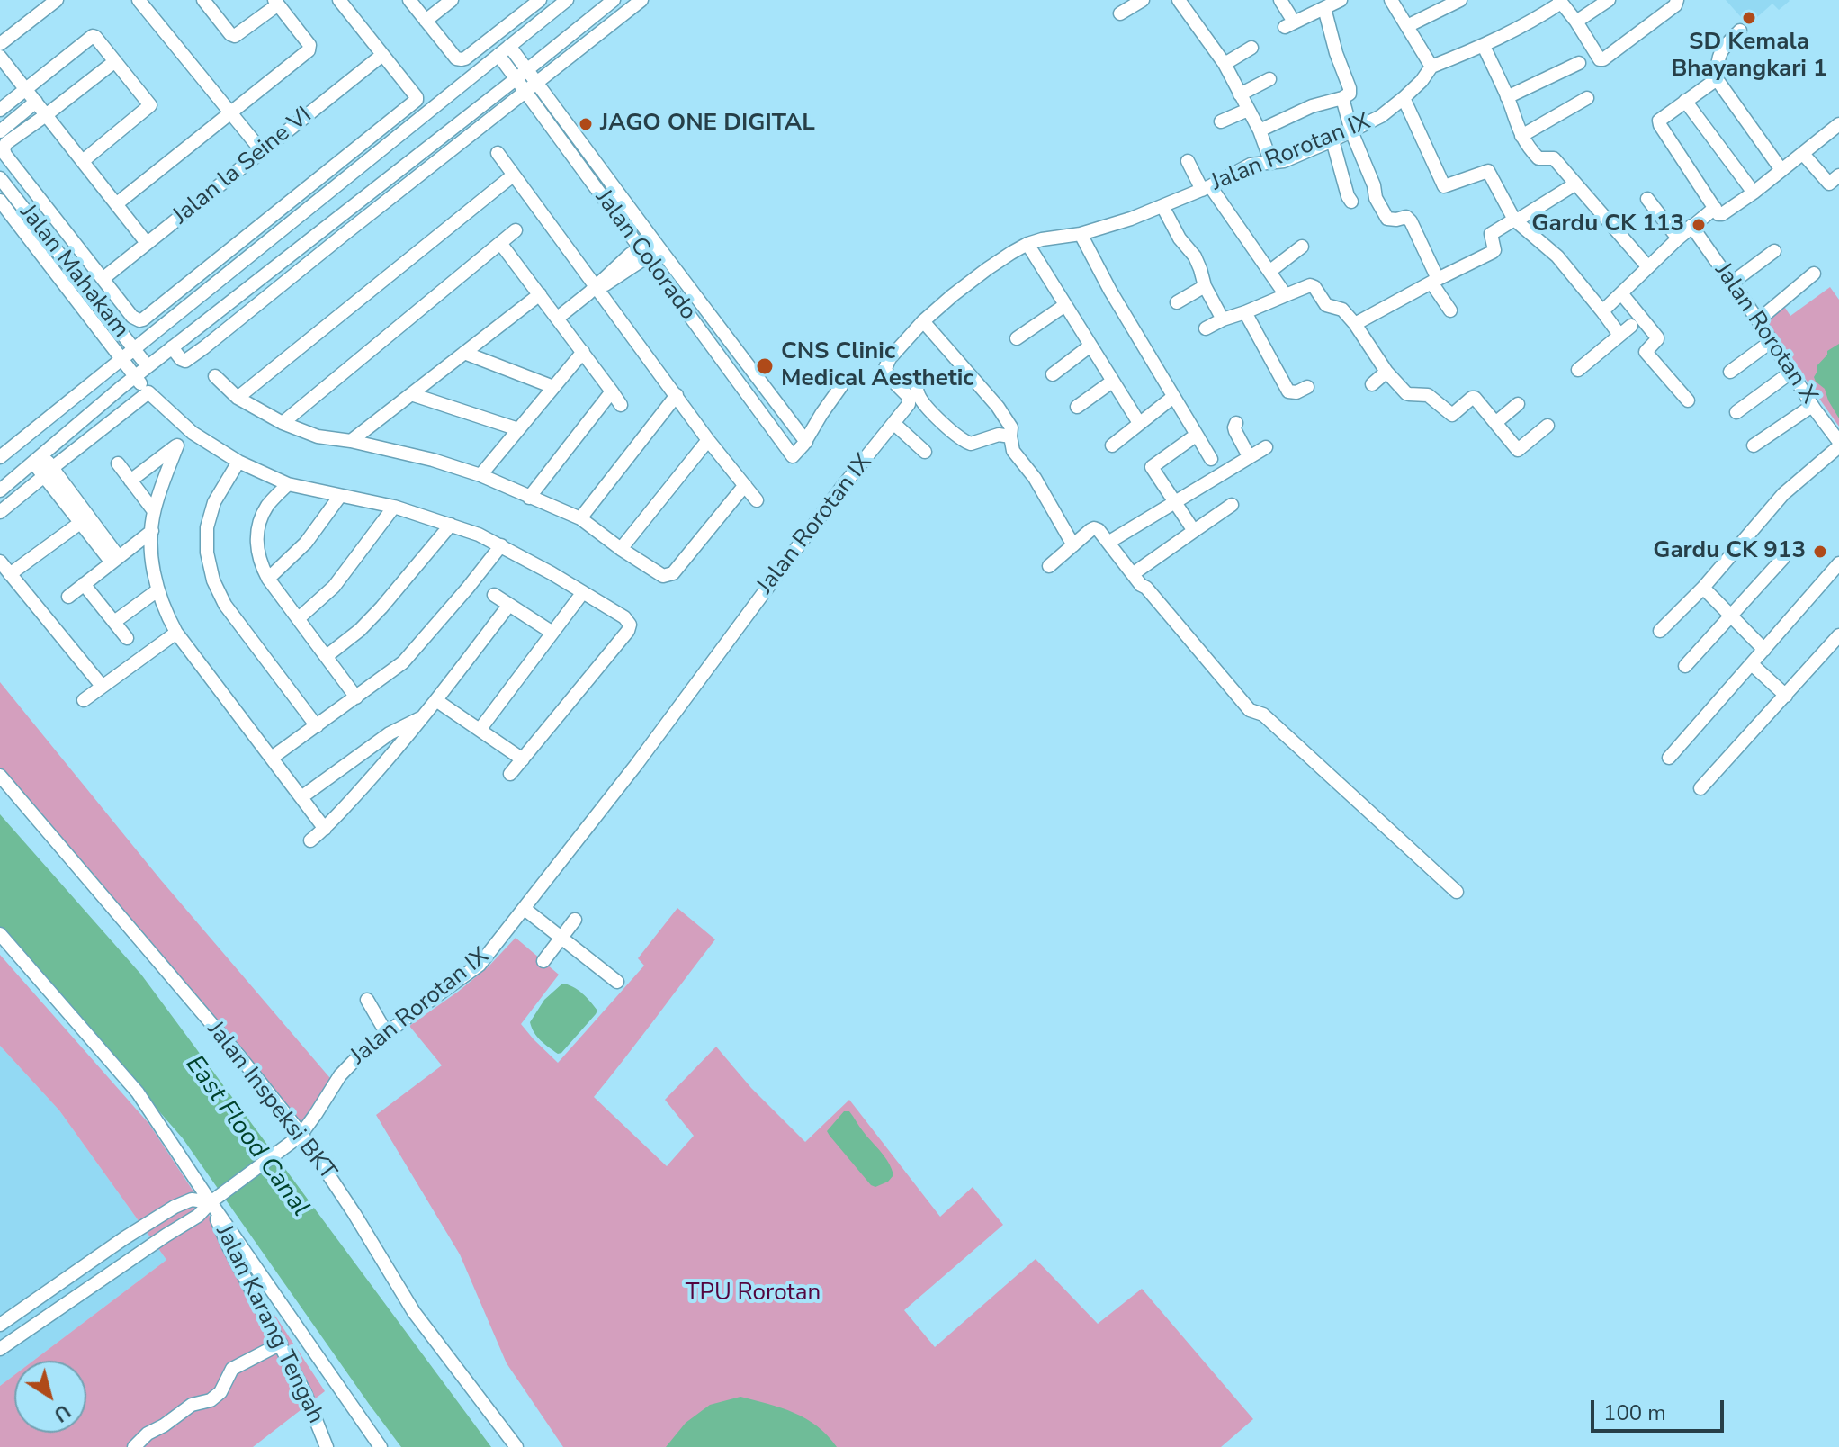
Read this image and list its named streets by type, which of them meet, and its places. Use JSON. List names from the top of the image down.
{
  "streets": {
    "street": [
      "Jalan Rorotan IX",
      "Jalan la Seine VI",
      "Jalan Colorado",
      "Jalan Mahakam",
      "Jalan Rorotan X",
      "Jalan Inspeksi BKT",
      "Jalan Karang Tengah"
    ]
  },
  "crossings": [
    ["Jalan Rorotan IX", "Jalan Inspeksi BKT"],
    ["Jalan Rorotan IX", "Jalan Karang Tengah"]
  ],
  "water": ["East Flood Canal"],
  "parks": ["TPU Rorotan"],
  "places": [
    "SD Kemala Bhayangkari 1",
    "JAGO ONE DIGITAL",
    "Gardu CK 113",
    "CNS Clinic Medical Aesthetic",
    "Gardu CK 913"
  ],
  "scale_bar": "100 m",
  "north": "bottom right"
}
